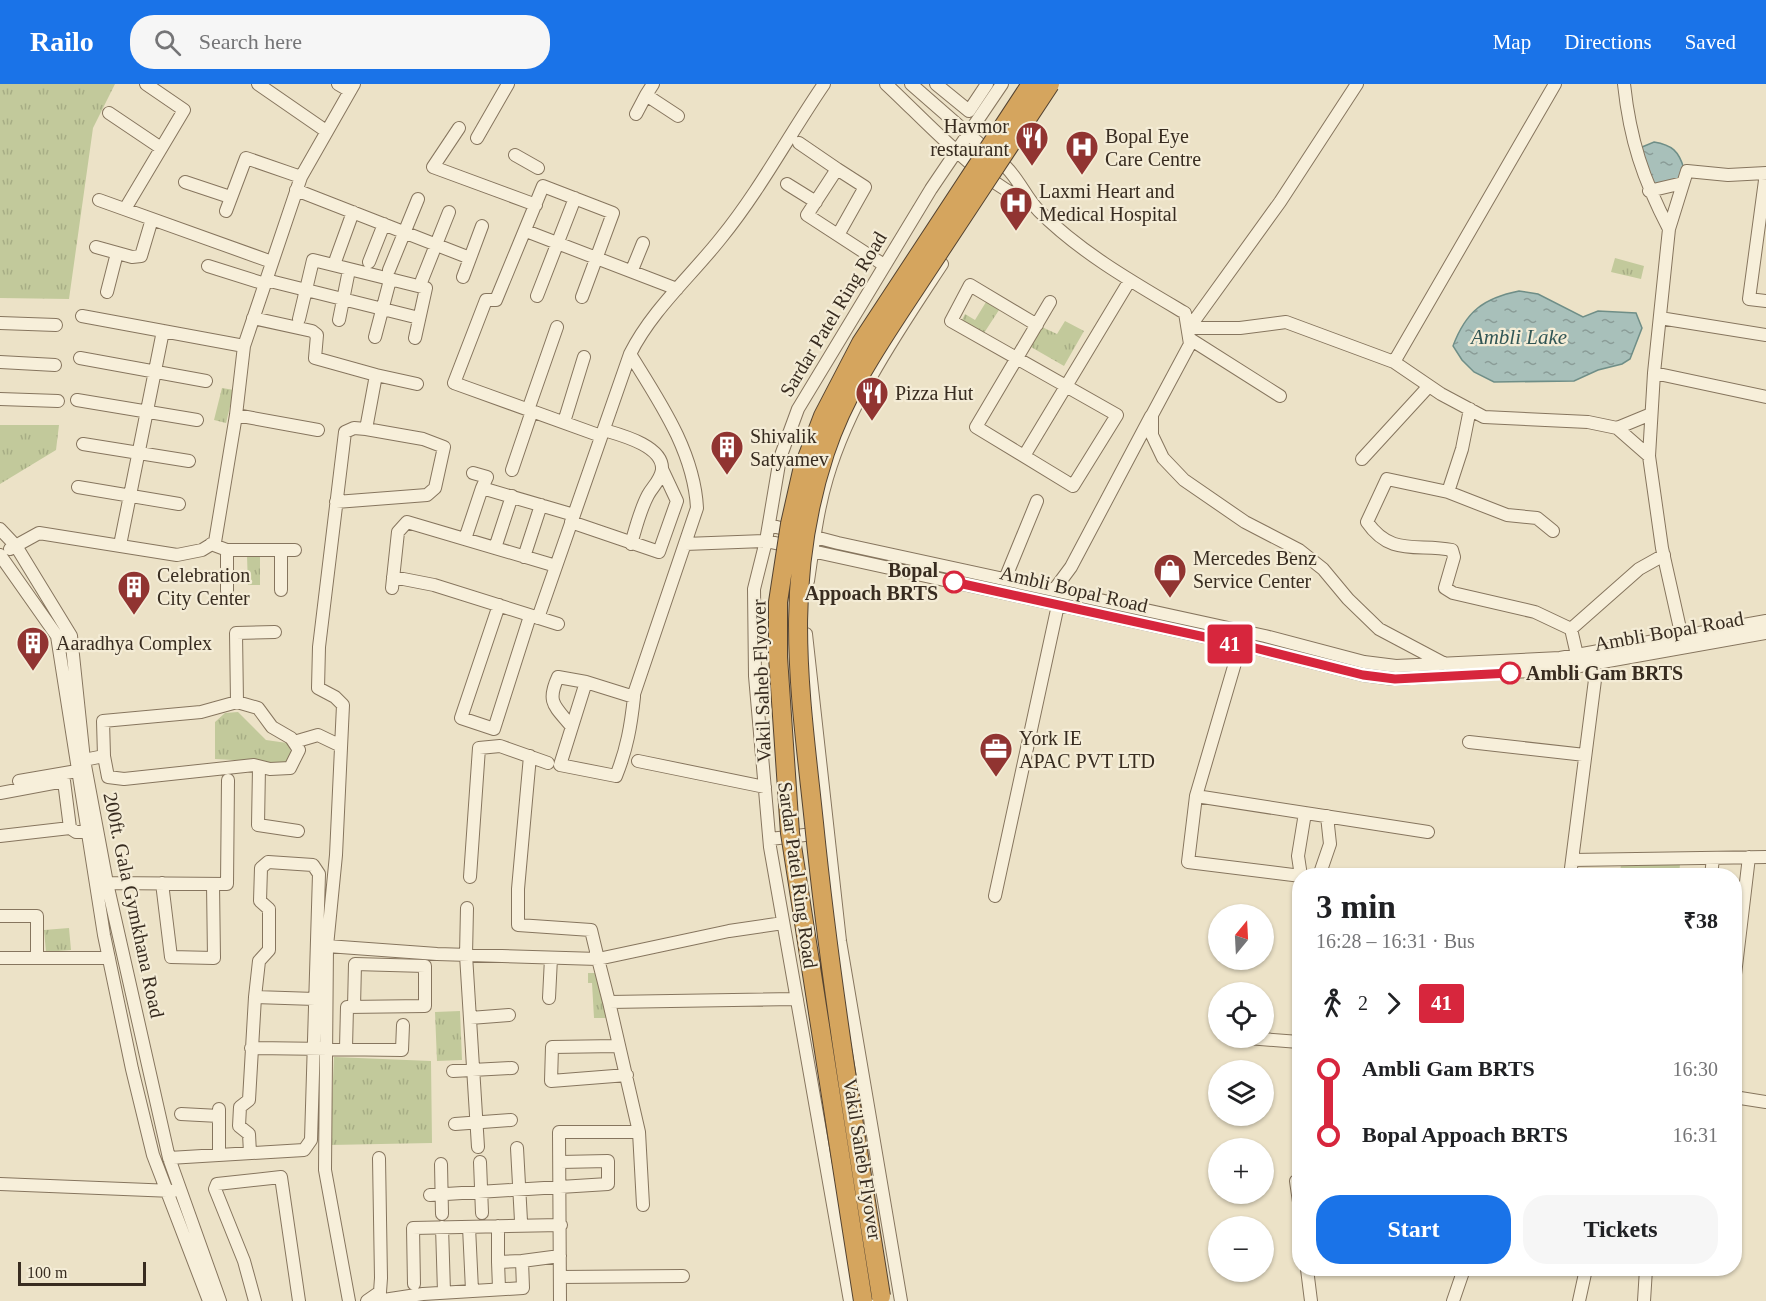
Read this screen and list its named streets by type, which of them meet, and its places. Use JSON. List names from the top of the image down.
{
  "streets": {
    "highway": ["Vakil Saheb Flyover"],
    "street": ["Sardar Patel Ring Road", "Ambli Bopal Road", "200ft. Gala Gymkhana Road"]
  },
  "crossings": [
    ["Sardar Patel Ring Road", "Ambli Bopal Road"]
  ],
  "water": ["Ambli Lake"],
  "places": {
    "restaurant": ["Havmor restaurant", "Pizza Hut"],
    "hospital": ["Bopal Eye Care Centre", "Laxmi Heart and Medical Hospital"],
    "building": ["Shivalik Satyamev", "Celebration City Center", "Aaradhya Complex"],
    "other": ["Bopal Appoach BRTS", "Ambli Gam BRTS"],
    "shop": ["Mercedes Benz Service Center"],
    "office": ["York IE APAC PVT LTD"]
  },
  "lines": ["bus line 41"],
  "scale_bar": "100 m",
  "north": "top",
  "page": {
    "header": "Railo",
    "search": "Search here",
    "nav": ["Map", "Directions", "Saved"],
    "on_map": "41",
    "heading": ["3 min", "16:28 – 16:31 · Bus", "₹38"],
    "map_buttons": ["+", "−"],
    "legs": ["2", "41"],
    "list": [
      {
        "name": "Ambli Gam BRTS",
        "value": "16:30"
      },
      {
        "name": "Bopal Appoach BRTS",
        "value": "16:31"
      }
    ],
    "buttons": ["Start", "Tickets"],
    "scale": "100 m"
  }
}
